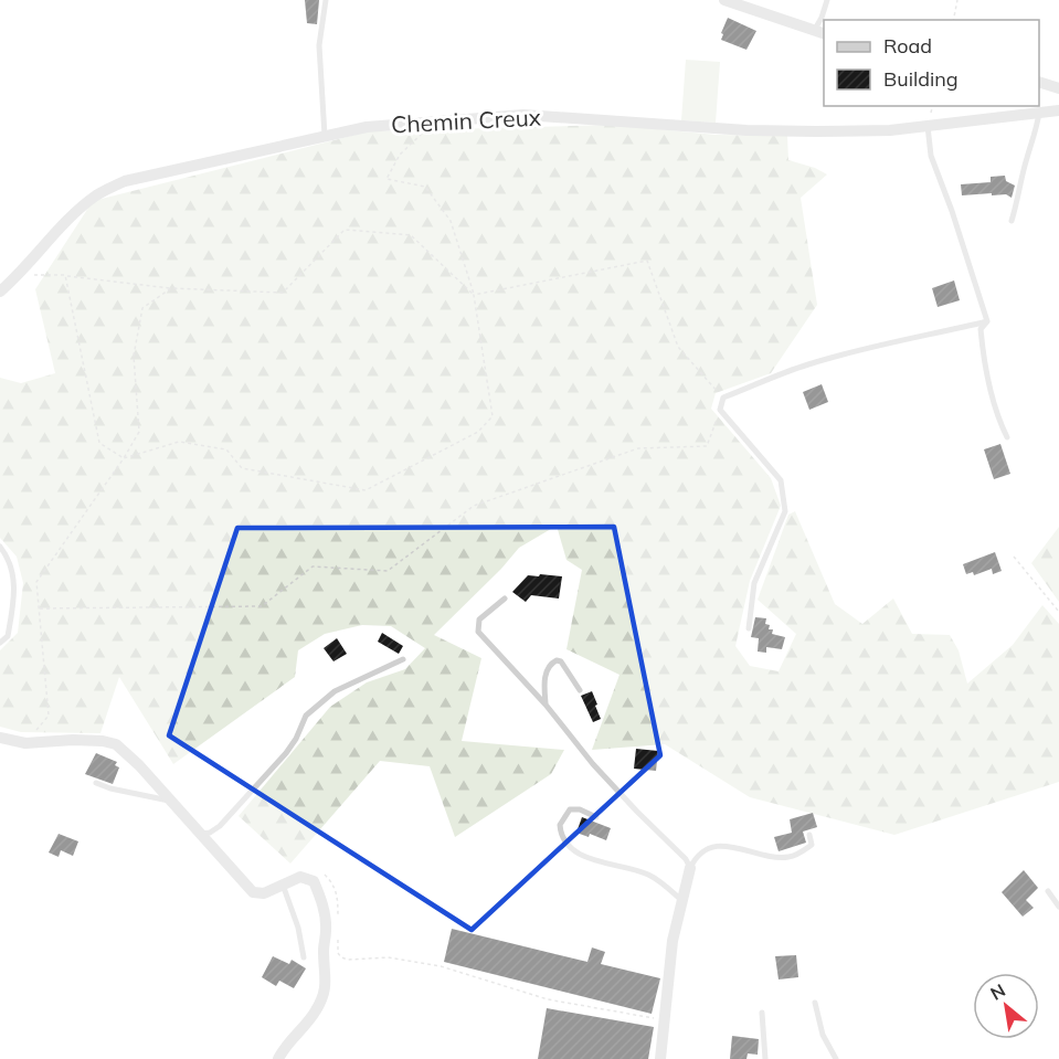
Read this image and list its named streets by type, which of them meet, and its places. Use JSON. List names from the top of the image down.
{
  "streets": {
    "street": ["Chemin Creux"]
  },
  "legend": ["Road", "Building"],
  "north": "top left"
}
